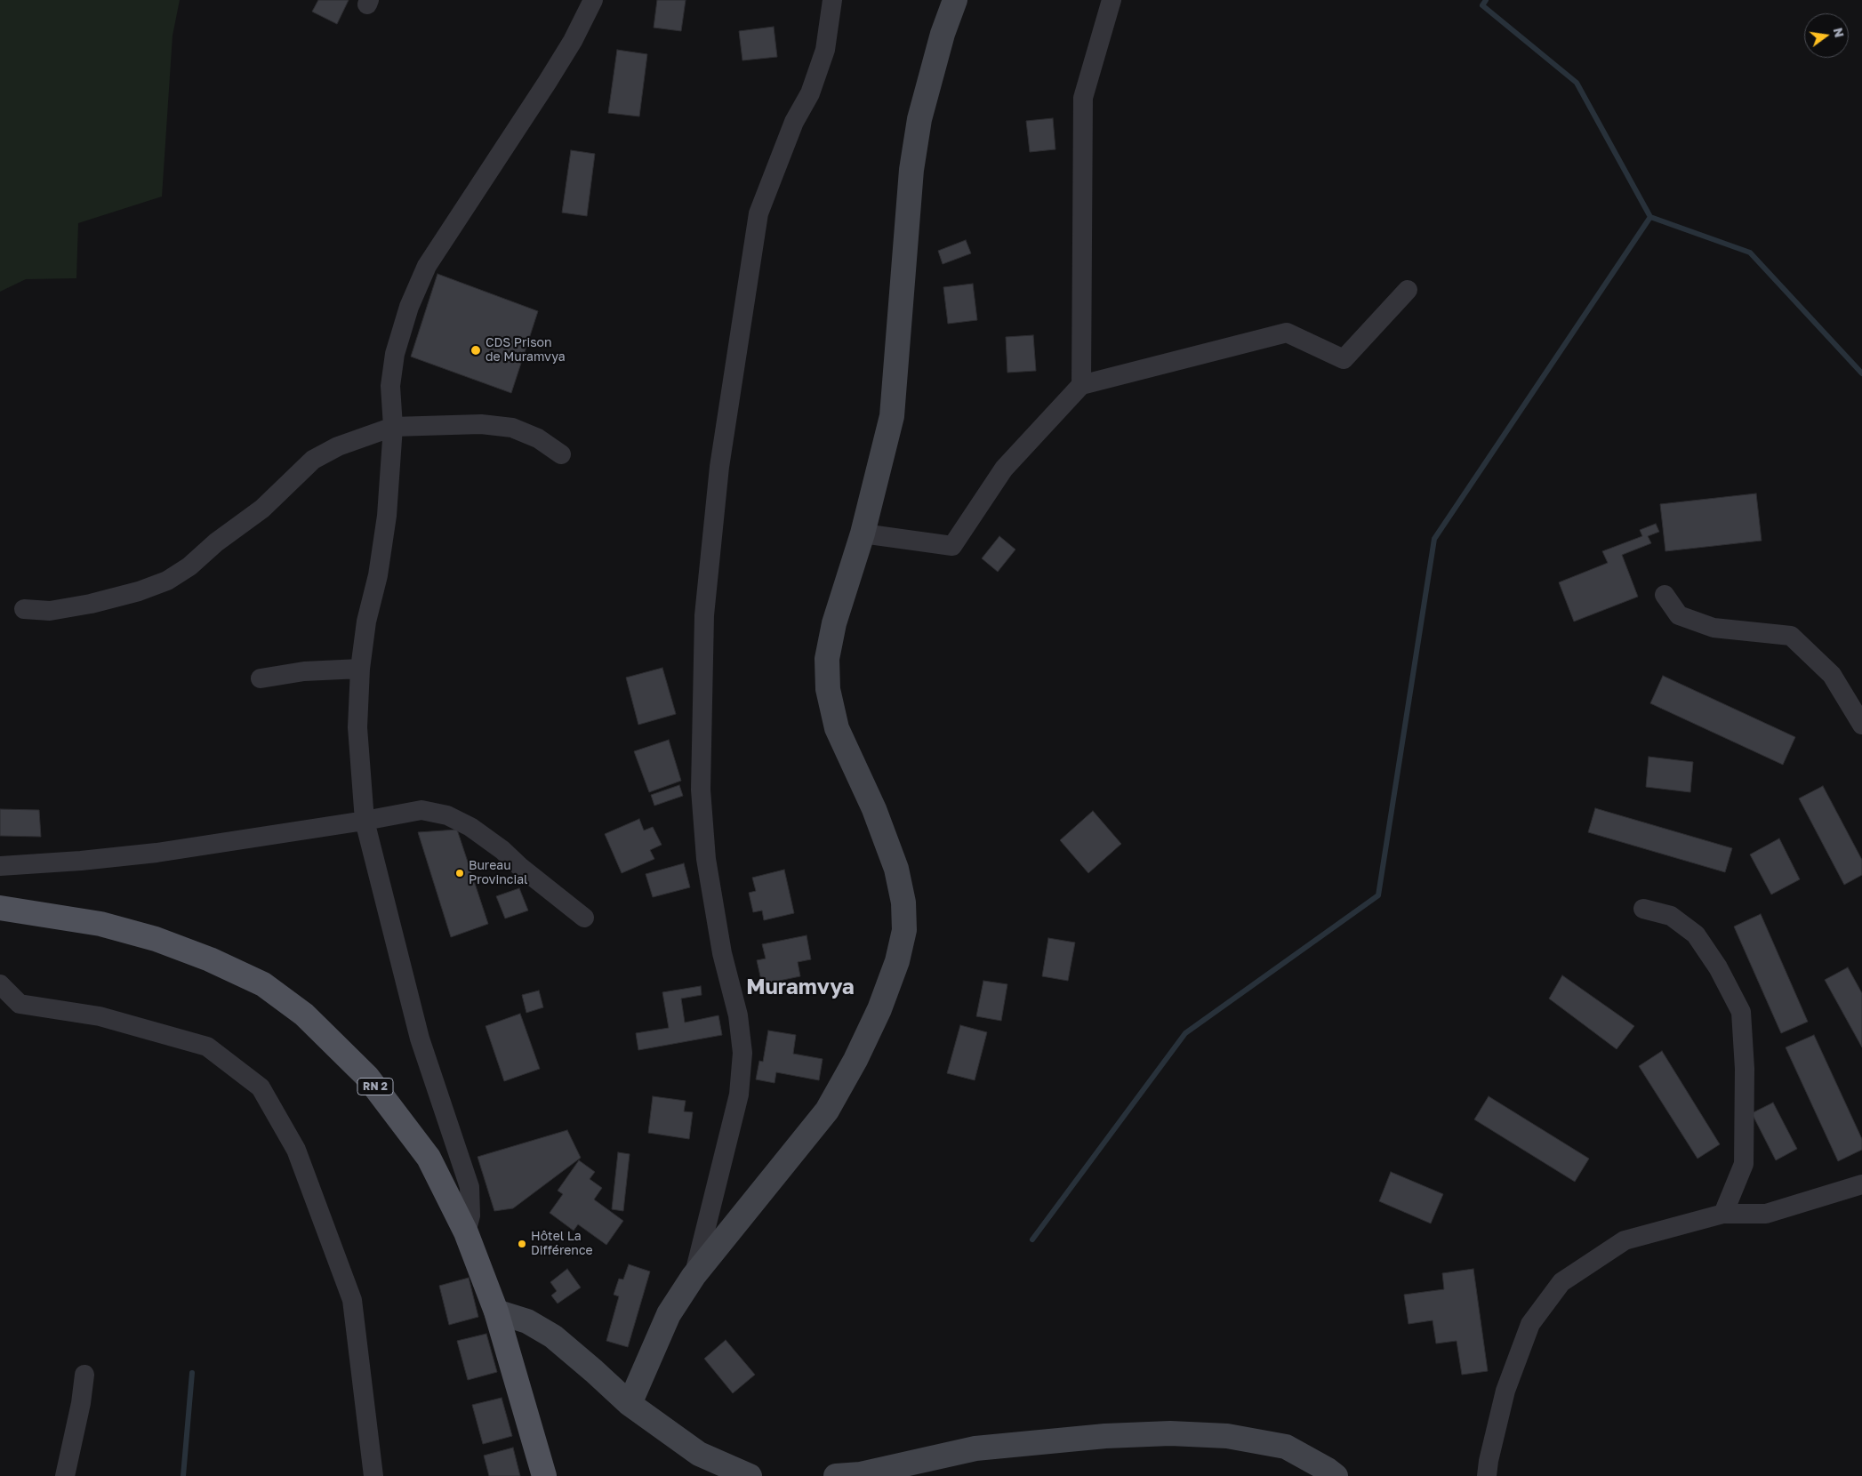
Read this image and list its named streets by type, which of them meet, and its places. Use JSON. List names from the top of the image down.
{
  "streets": {
    "main road": ["RN 2"]
  },
  "districts": ["Muramvya"],
  "places": ["CDS Prison de Muramvya", "Bureau Provincial", "Hôtel La Différence"],
  "north": "right"
}
